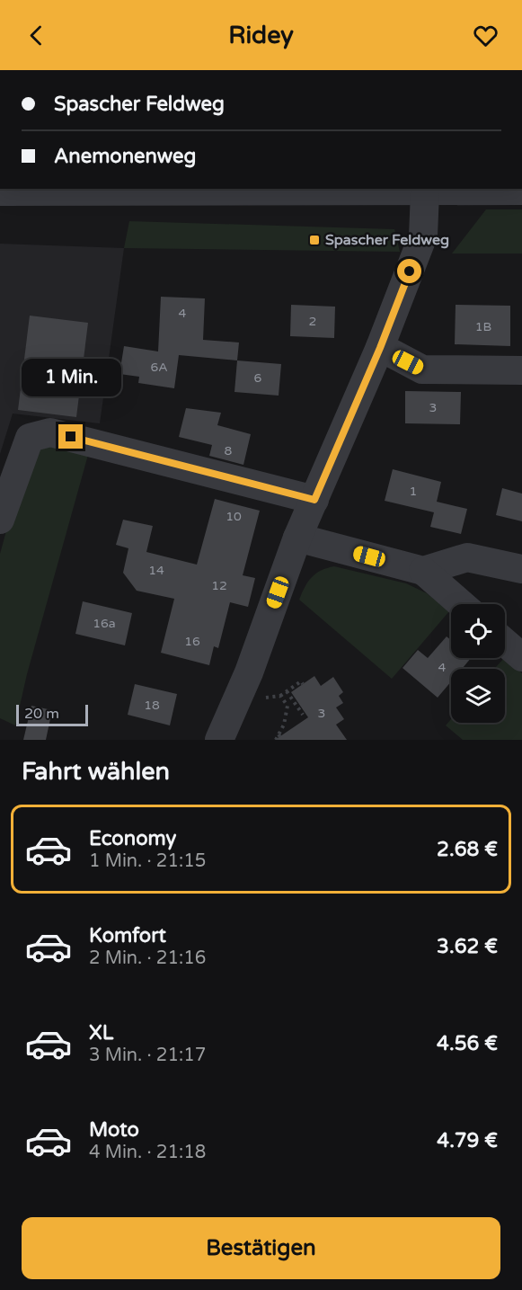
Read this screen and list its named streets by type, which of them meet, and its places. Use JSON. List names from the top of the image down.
{
  "places": {
    "transit": ["Spascher Feldweg"]
  },
  "house_numbers": [
    "4",
    "2",
    "1B",
    "6A",
    "6",
    "3",
    "8",
    "1",
    "10",
    "14",
    "12",
    "16a",
    "16",
    "4",
    "18",
    "3"
  ],
  "scale_bar": "20 m",
  "page": {
    "header": "Ridey",
    "banner": ["Spascher Feldweg", "Anemonenweg"],
    "bubble": "1 Min.",
    "scale": "20 m",
    "heading": "Fahrt wählen",
    "list": [
      {
        "name": "Economy",
        "note": "1 Min. · 21:15",
        "value": "2.68 €"
      },
      {
        "name": "Komfort",
        "note": "2 Min. · 21:16",
        "value": "3.62 €"
      },
      {
        "name": "XL",
        "note": "3 Min. · 21:17",
        "value": "4.56 €"
      },
      {
        "name": "Moto",
        "note": "4 Min. · 21:18",
        "value": "4.79 €"
      }
    ],
    "buttons": "Bestätigen"
  }
}
